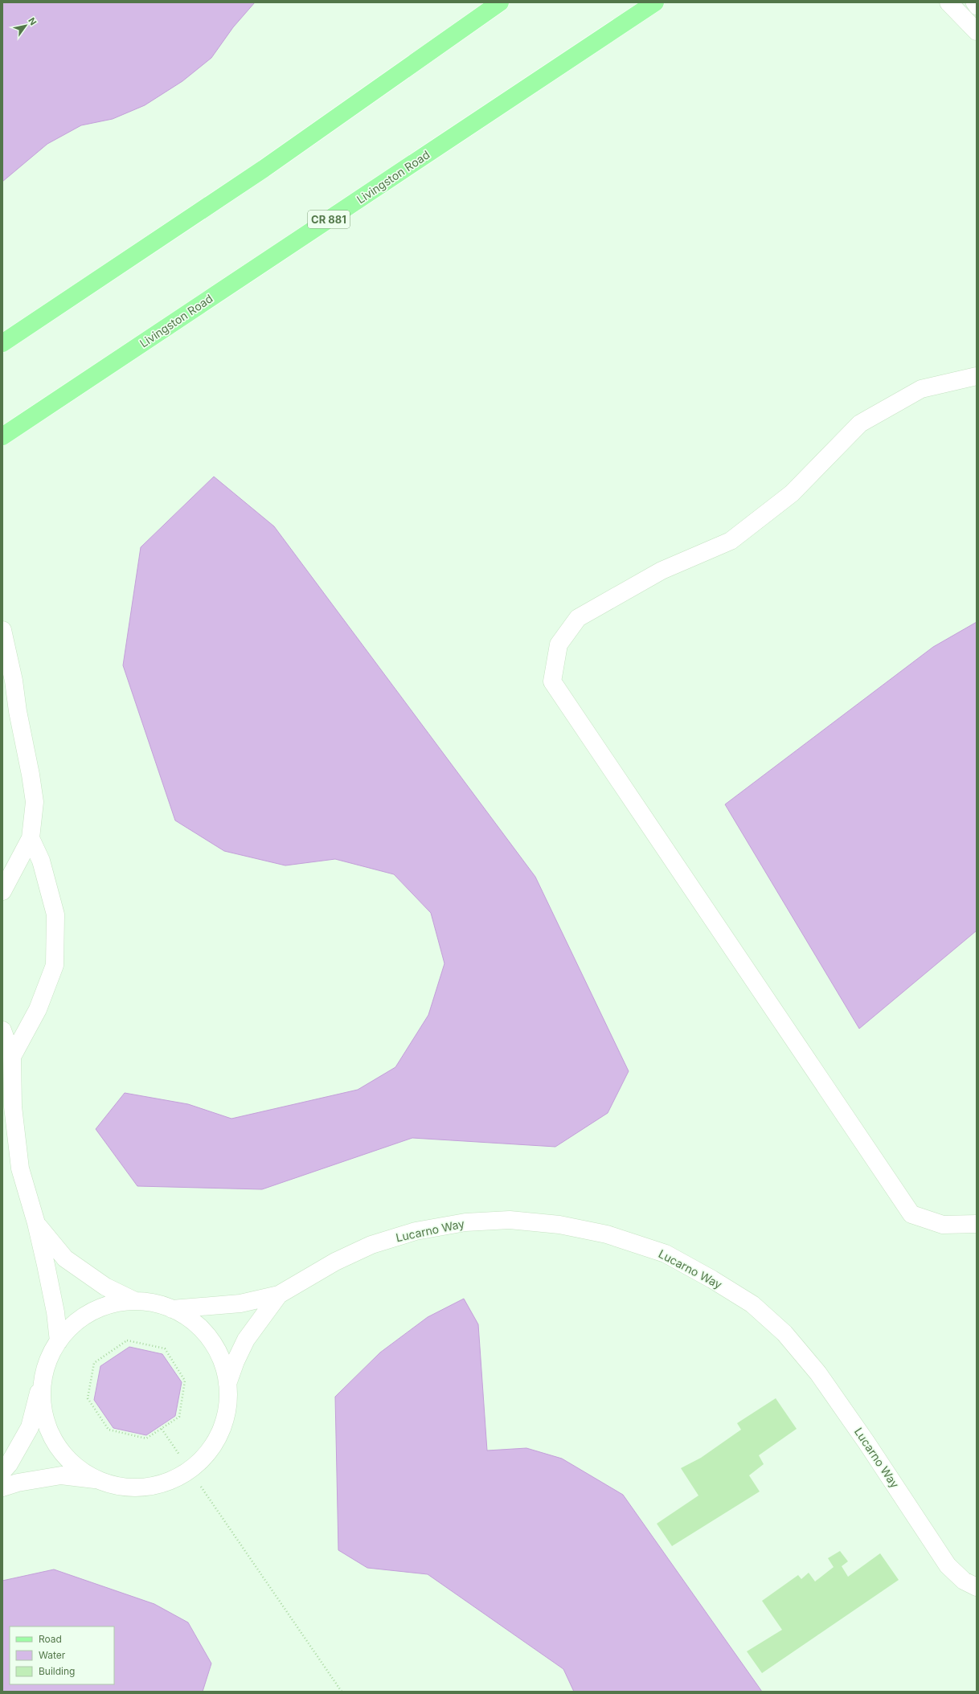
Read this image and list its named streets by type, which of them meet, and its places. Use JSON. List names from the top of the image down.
{
  "streets": {
    "main road": ["Livingston Road", "CR 881"],
    "street": ["Lucarno Way"]
  },
  "legend": ["Road", "Water", "Building"],
  "north": "top right"
}
